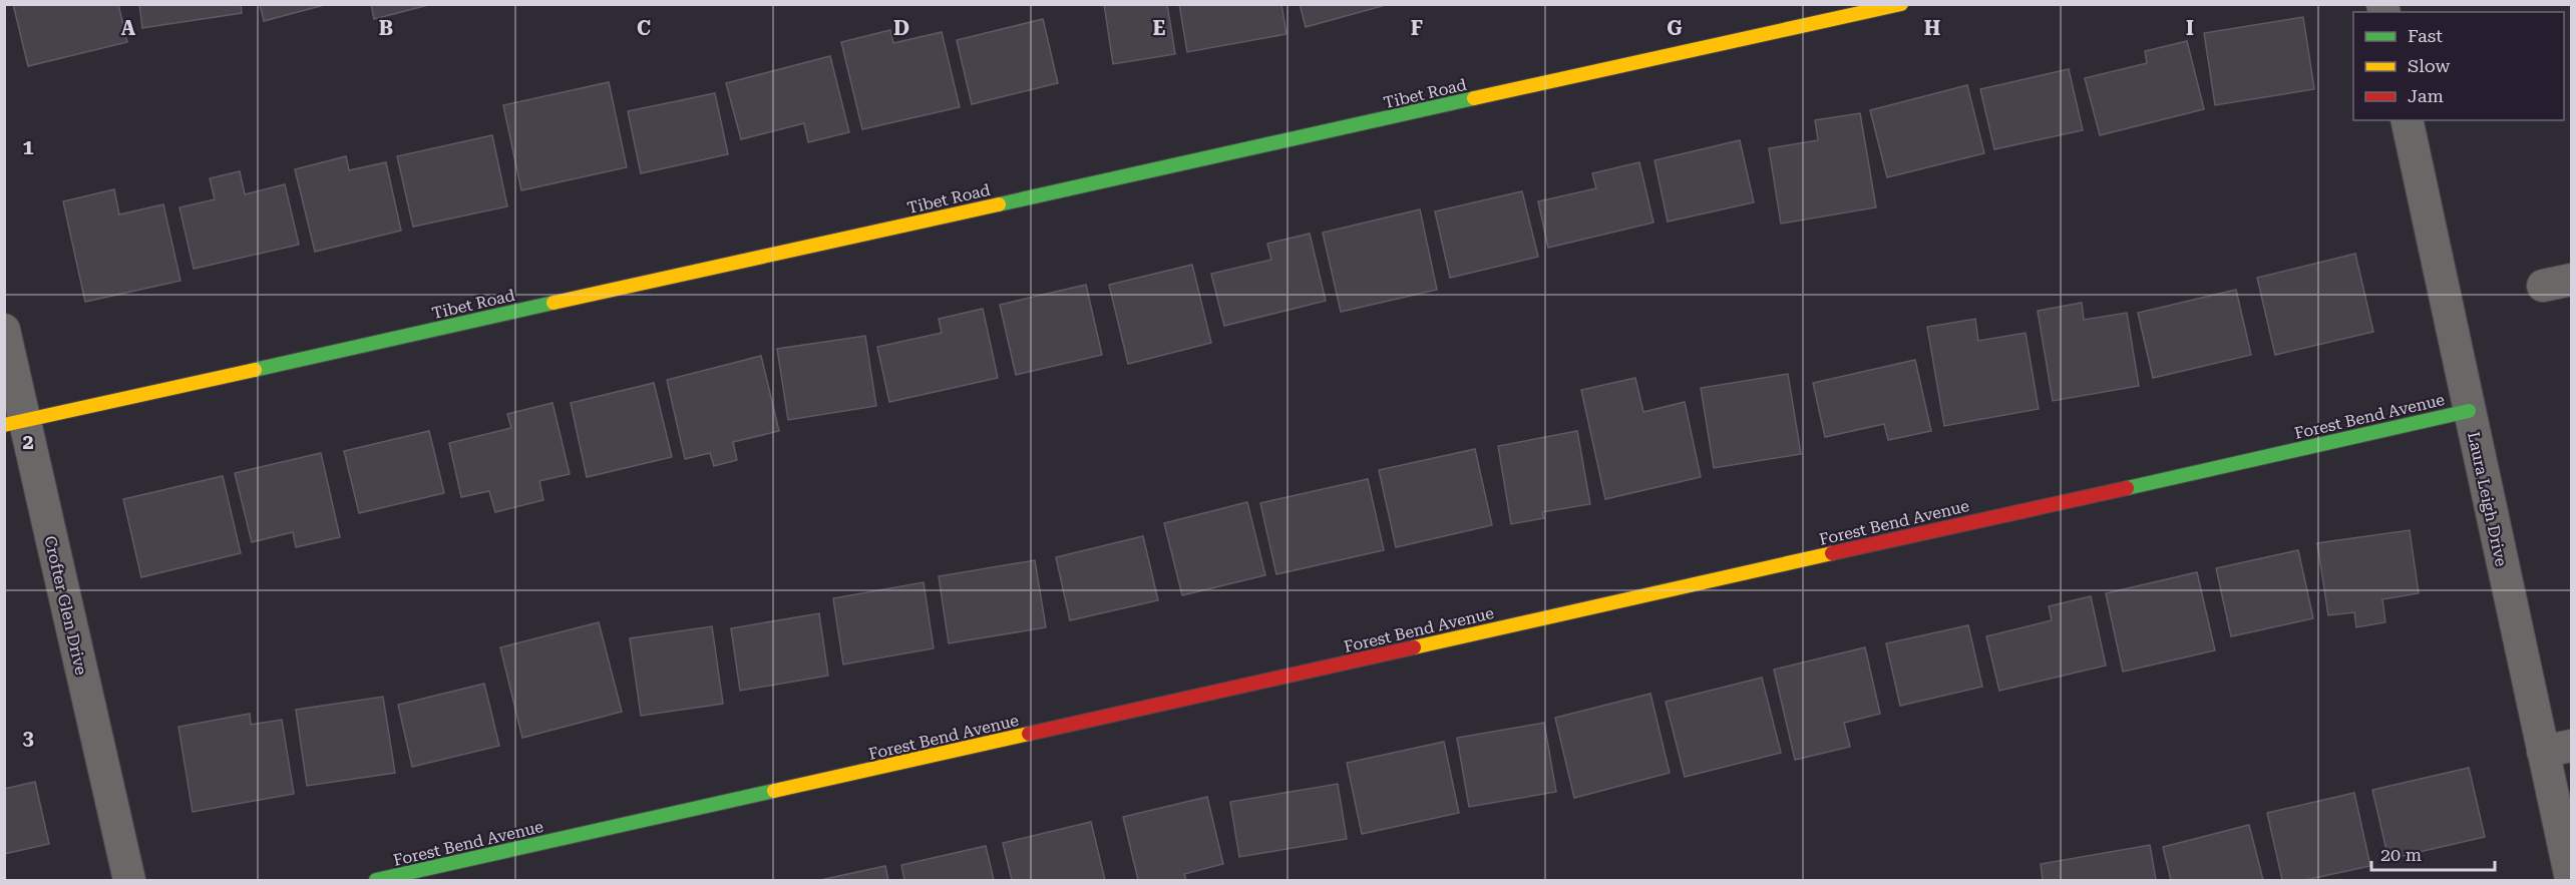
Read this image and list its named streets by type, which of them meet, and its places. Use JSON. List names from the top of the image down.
{
  "streets": {
    "street": [
      "Tibet Road",
      "Forest Bend Avenue",
      "Laura Leigh Drive",
      "Crofter Glen Drive"
    ]
  },
  "crossings": [
    ["Tibet Road", "Crofter Glen Drive"],
    ["Forest Bend Avenue", "Laura Leigh Drive"]
  ],
  "legend": ["Fast", "Slow", "Jam"],
  "scale_bar": "20 m",
  "grid": {
    "columns": [
      "A",
      "B",
      "C",
      "D",
      "E",
      "F",
      "G",
      "H",
      "I"
    ],
    "rows": ["1", "2", "3"]
  }
}
